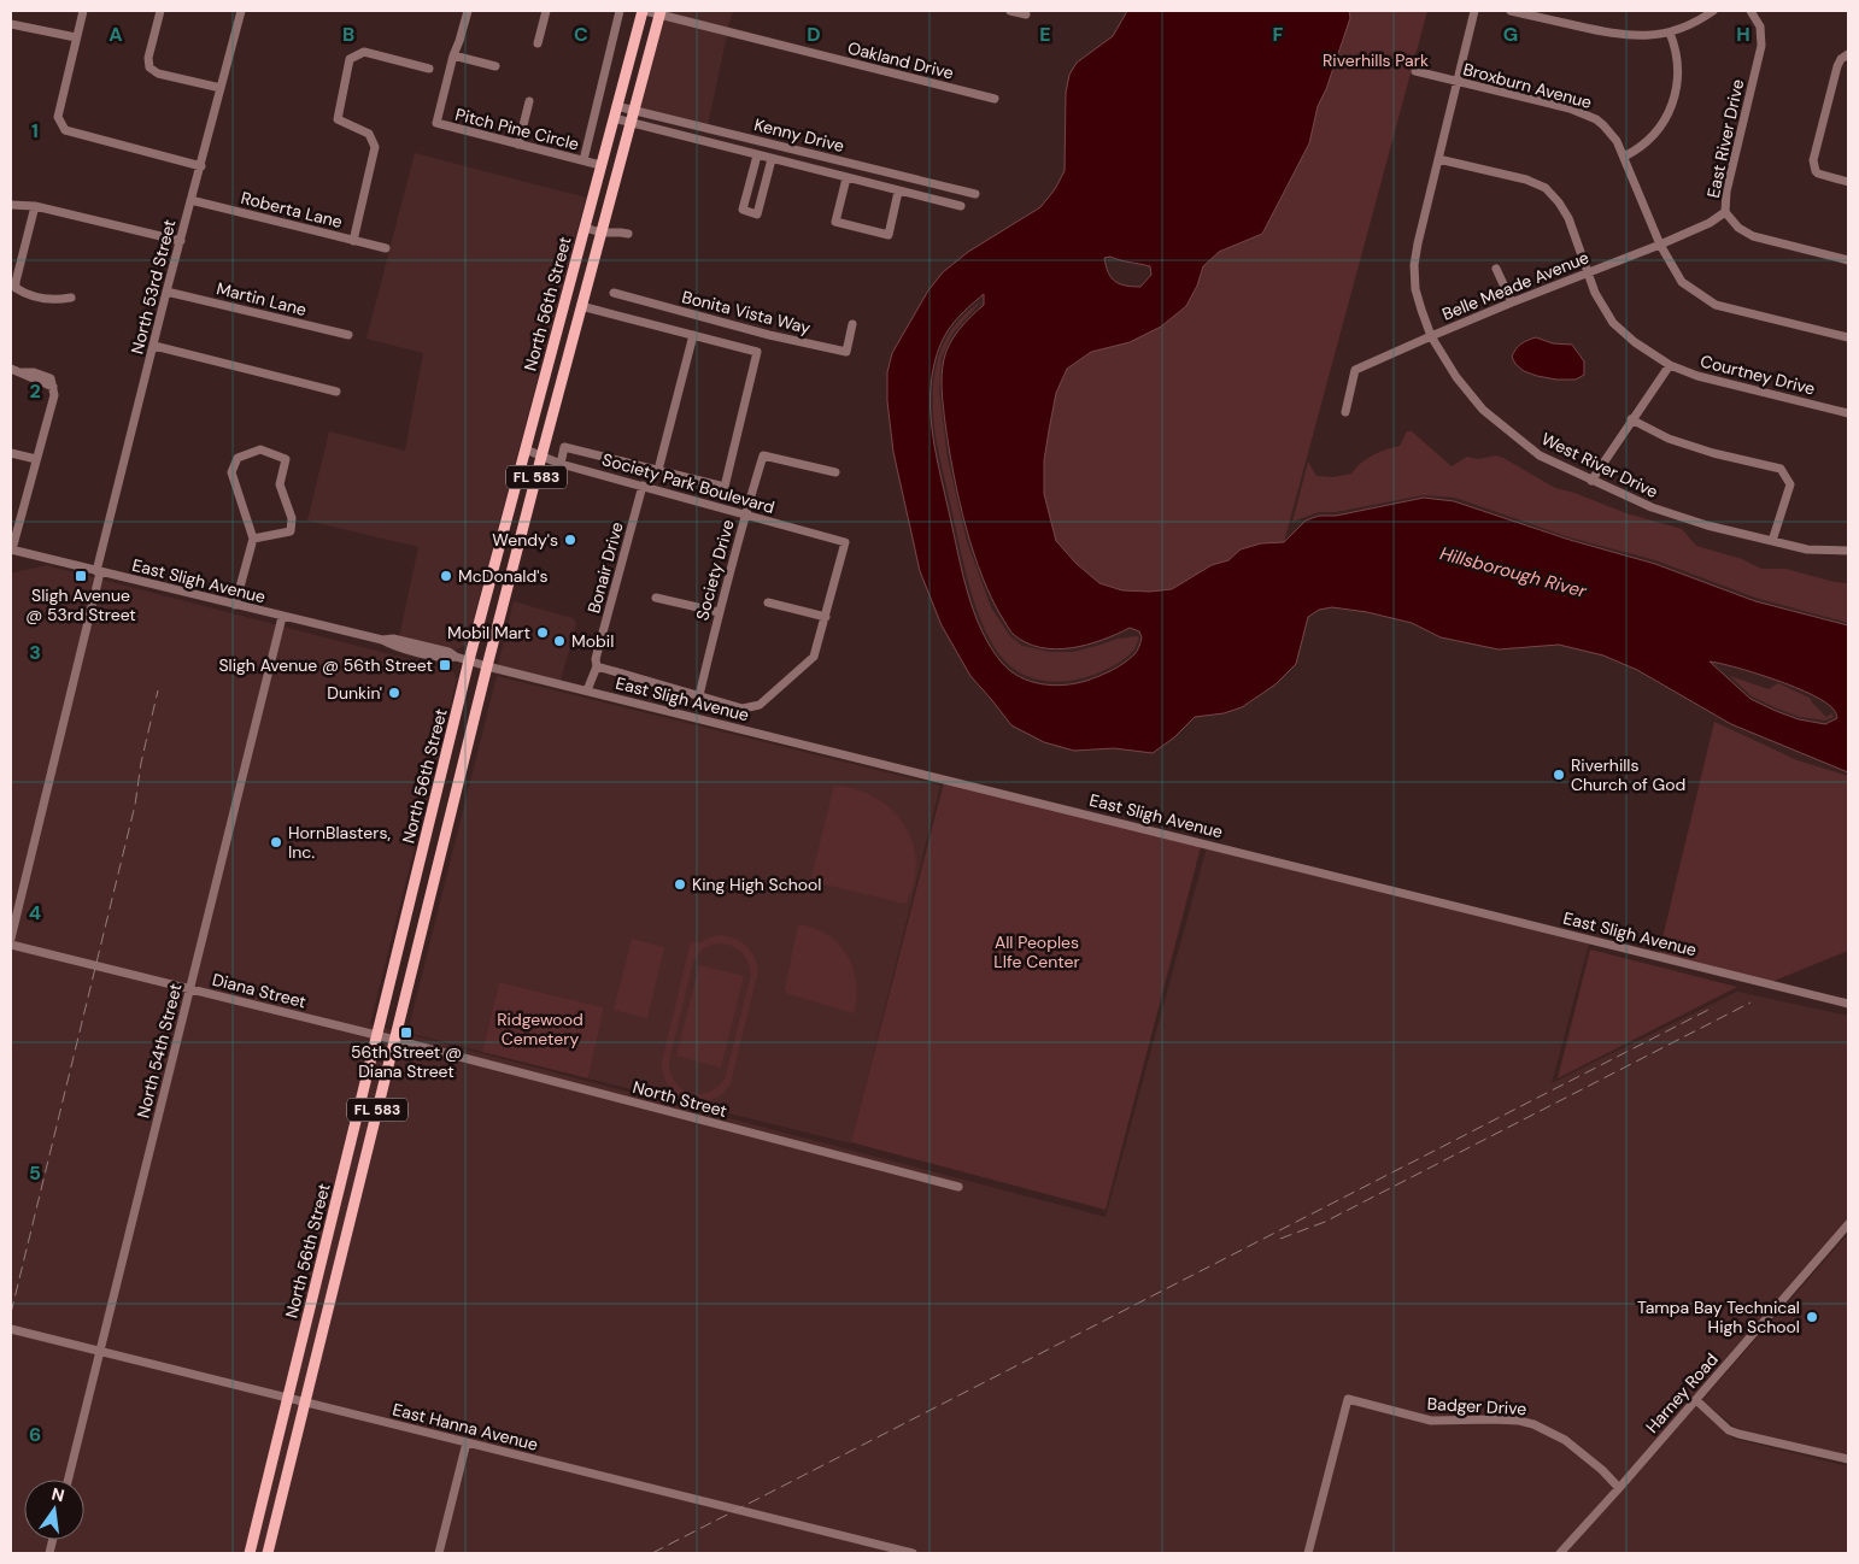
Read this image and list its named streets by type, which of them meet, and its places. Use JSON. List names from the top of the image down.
{
  "streets": {
    "main road": ["North 56th Street", "FL 583"],
    "street": [
      "Oakland Drive",
      "Broxburn Avenue",
      "Pitch Pine Circle",
      "Kenny Drive",
      "East River Drive",
      "Roberta Lane",
      "Belle Meade Avenue",
      "North 53rd Street",
      "Martin Lane",
      "Bonita Vista Way",
      "Courtney Drive",
      "West River Drive",
      "Society Park Boulevard",
      "Bonair Drive",
      "Society Drive",
      "East Sligh Avenue",
      "Diana Street",
      "North 54th Street",
      "North Street",
      "Harney Road",
      "Badger Drive",
      "East Hanna Avenue"
    ]
  },
  "crossings": [
    ["Oakland Drive", "North 56th Street"],
    ["Broxburn Avenue", "Belle Meade Avenue"],
    ["Broxburn Avenue", "West River Drive"],
    ["Pitch Pine Circle", "North 56th Street"],
    ["Kenny Drive", "North 56th Street"],
    ["East River Drive", "Belle Meade Avenue"],
    ["Roberta Lane", "North 53rd Street"],
    ["Belle Meade Avenue", "Courtney Drive"],
    ["Belle Meade Avenue", "West River Drive"],
    ["North 53rd Street", "Martin Lane"],
    ["North 53rd Street", "East Sligh Avenue"],
    ["North 56th Street", "Society Park Boulevard"],
    ["North 56th Street", "East Sligh Avenue"],
    ["North 56th Street", "Diana Street"],
    ["North 56th Street", "North Street"],
    ["North 56th Street", "East Hanna Avenue"],
    ["Courtney Drive", "West River Drive"],
    ["Society Park Boulevard", "Bonair Drive"],
    ["Society Park Boulevard", "Society Drive"],
    ["Bonair Drive", "East Sligh Avenue"],
    ["East Sligh Avenue", "North 54th Street"],
    ["Diana Street", "North 54th Street"],
    ["Diana Street", "North Street"],
    ["North 54th Street", "East Hanna Avenue"],
    ["Harney Road", "Badger Drive"]
  ],
  "water": ["Hillsborough River"],
  "parks": ["Riverhills Park", "All Peoples LIfe Center", "Ridgewood Cemetery"],
  "places": {
    "other": [
      "Wendy's",
      "McDonald's",
      "Mobil Mart",
      "Mobil",
      "Dunkin'",
      "Riverhills Church of God",
      "HornBlasters, Inc.",
      "King High School",
      "Tampa Bay Technical High School"
    ],
    "transit": ["Sligh Avenue @ 53rd Street", "Sligh Avenue @ 56th Street", "56th Street @ Diana Street"]
  },
  "north": "top",
  "grid": {
    "columns": [
      "A",
      "B",
      "C",
      "D",
      "E",
      "F",
      "G",
      "H"
    ],
    "rows": [
      "1",
      "2",
      "3",
      "4",
      "5",
      "6"
    ]
  }
}
